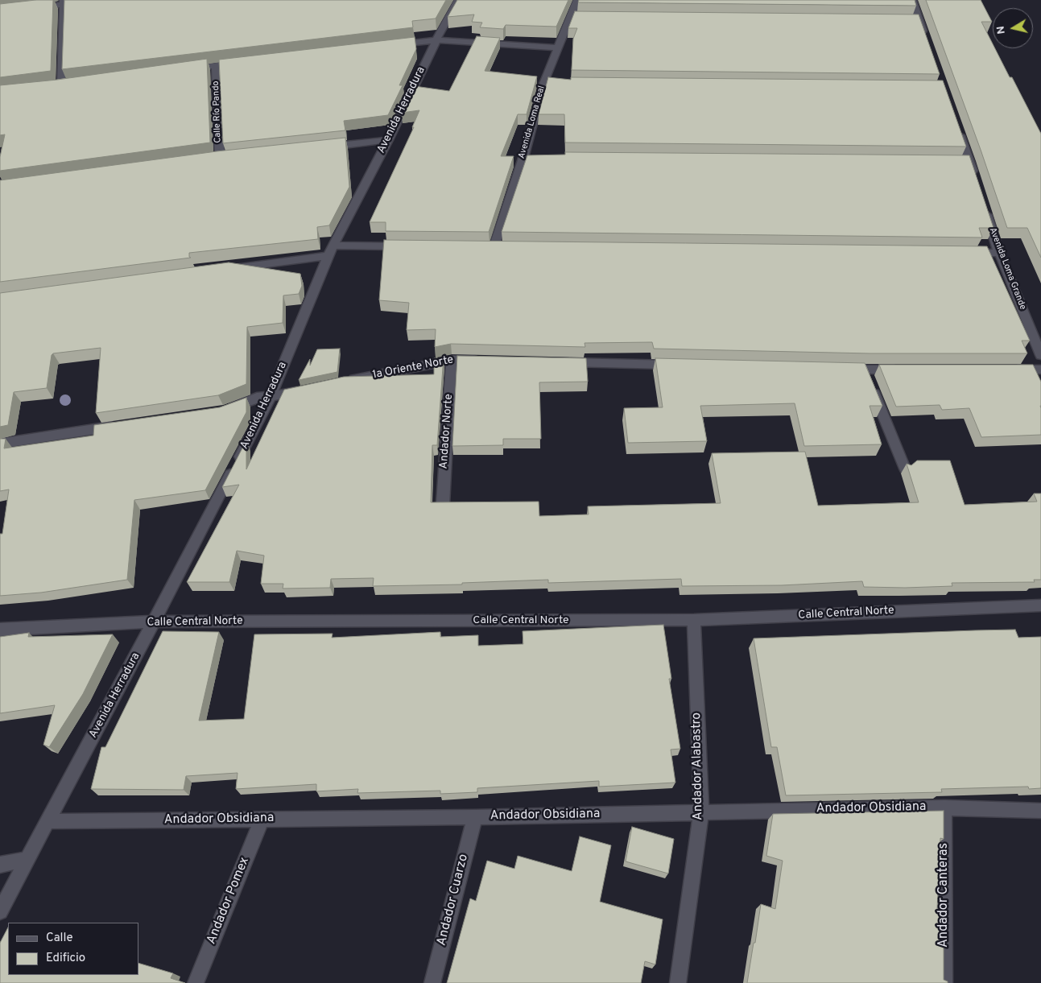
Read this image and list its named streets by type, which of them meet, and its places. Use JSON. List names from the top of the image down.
{
  "streets": {
    "street": [
      "Avenida Herradura",
      "Calle Río Pando",
      "Avenida Loma Real",
      "Avenida Loma Grande",
      "1a Oriente Norte",
      "Andador Norte",
      "Calle Central Norte",
      "Andador Alabastro",
      "Andador Obsidiana",
      "Andador Canteras",
      "Andador Cuarzo",
      "Andador Pomex"
    ]
  },
  "crossings": [
    ["Avenida Herradura", "Calle Central Norte"],
    ["Avenida Herradura", "Andador Obsidiana"],
    ["1a Oriente Norte", "Andador Norte"],
    ["Calle Central Norte", "Andador Alabastro"],
    ["Andador Alabastro", "Andador Obsidiana"],
    ["Andador Obsidiana", "Andador Canteras"],
    ["Andador Obsidiana", "Andador Cuarzo"],
    ["Andador Obsidiana", "Andador Pomex"]
  ],
  "legend": ["Calle", "Edificio"],
  "north": "left"
}
